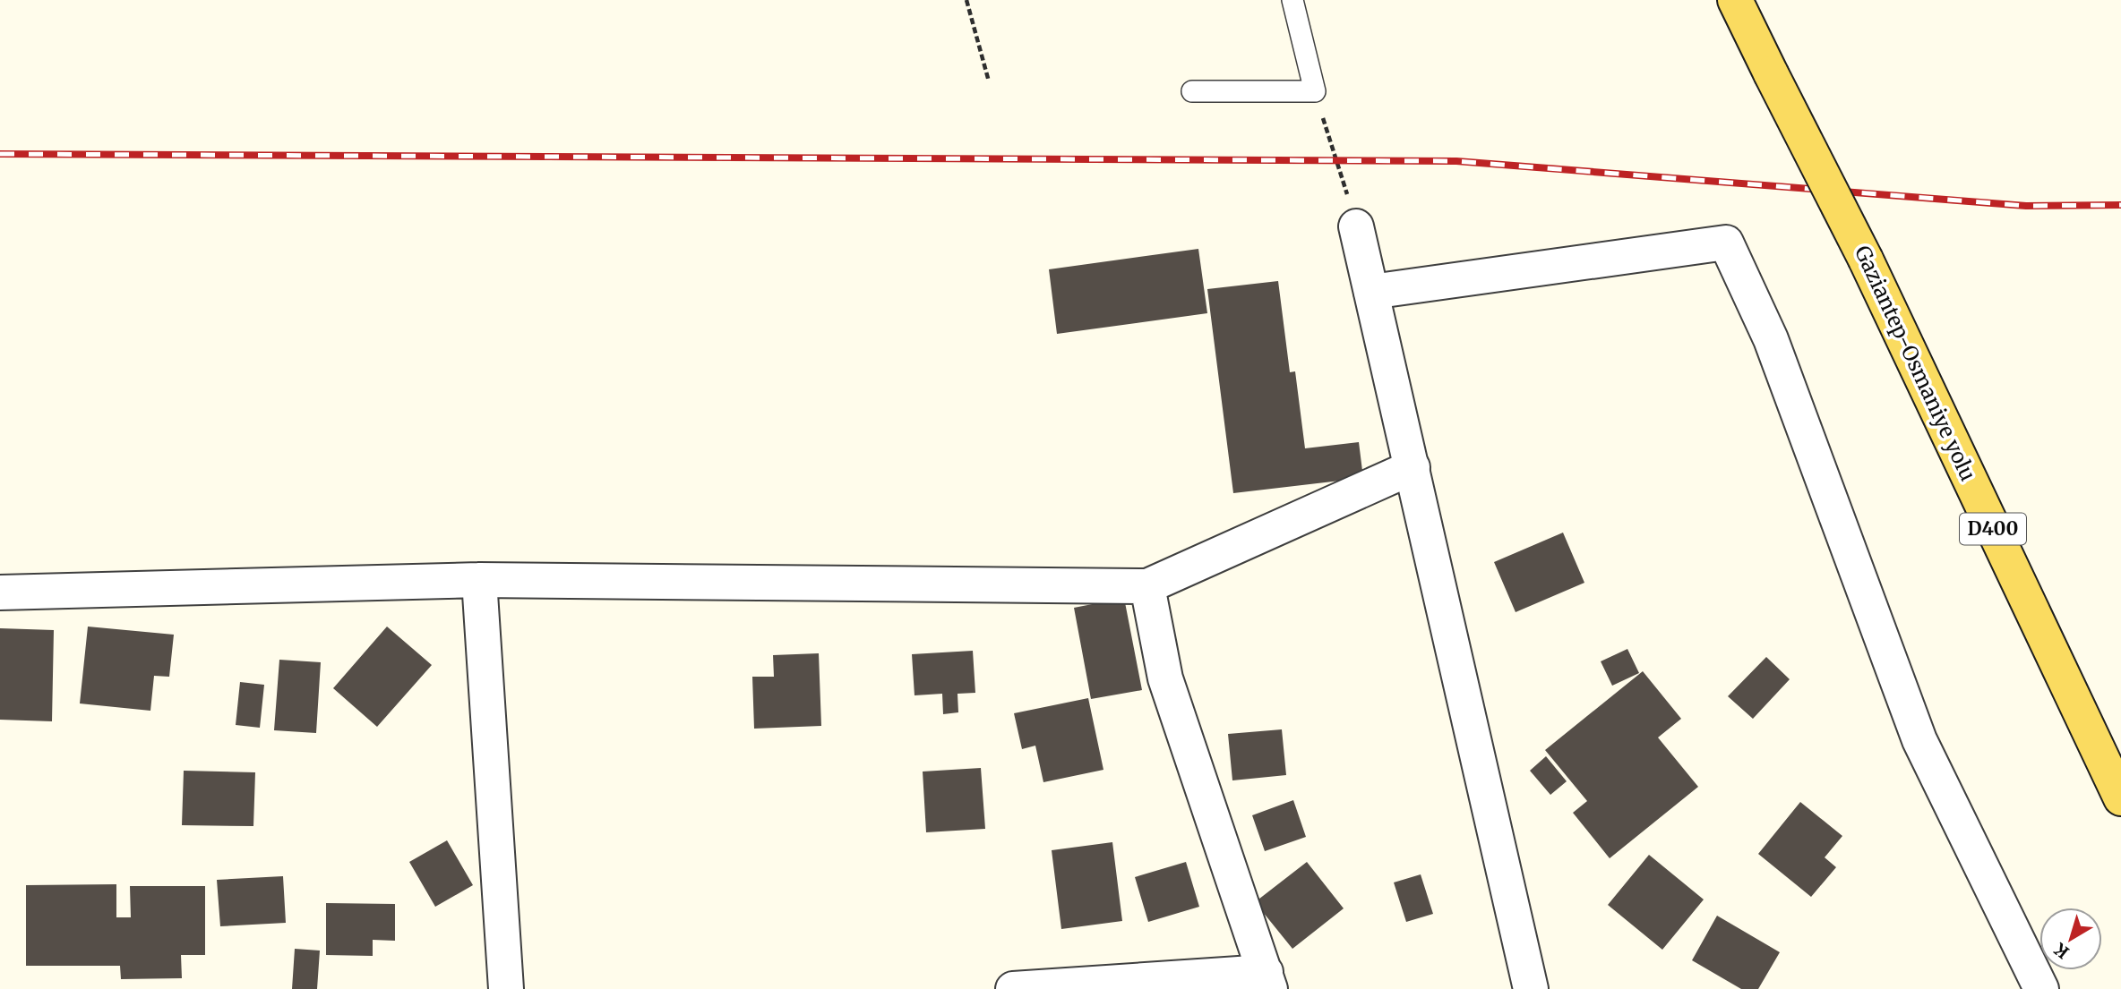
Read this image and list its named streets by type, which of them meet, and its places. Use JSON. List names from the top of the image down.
{
  "streets": {
    "main road": ["Gaziantep-Osmaniye yolu", "D400"]
  },
  "north": "bottom left"
}
